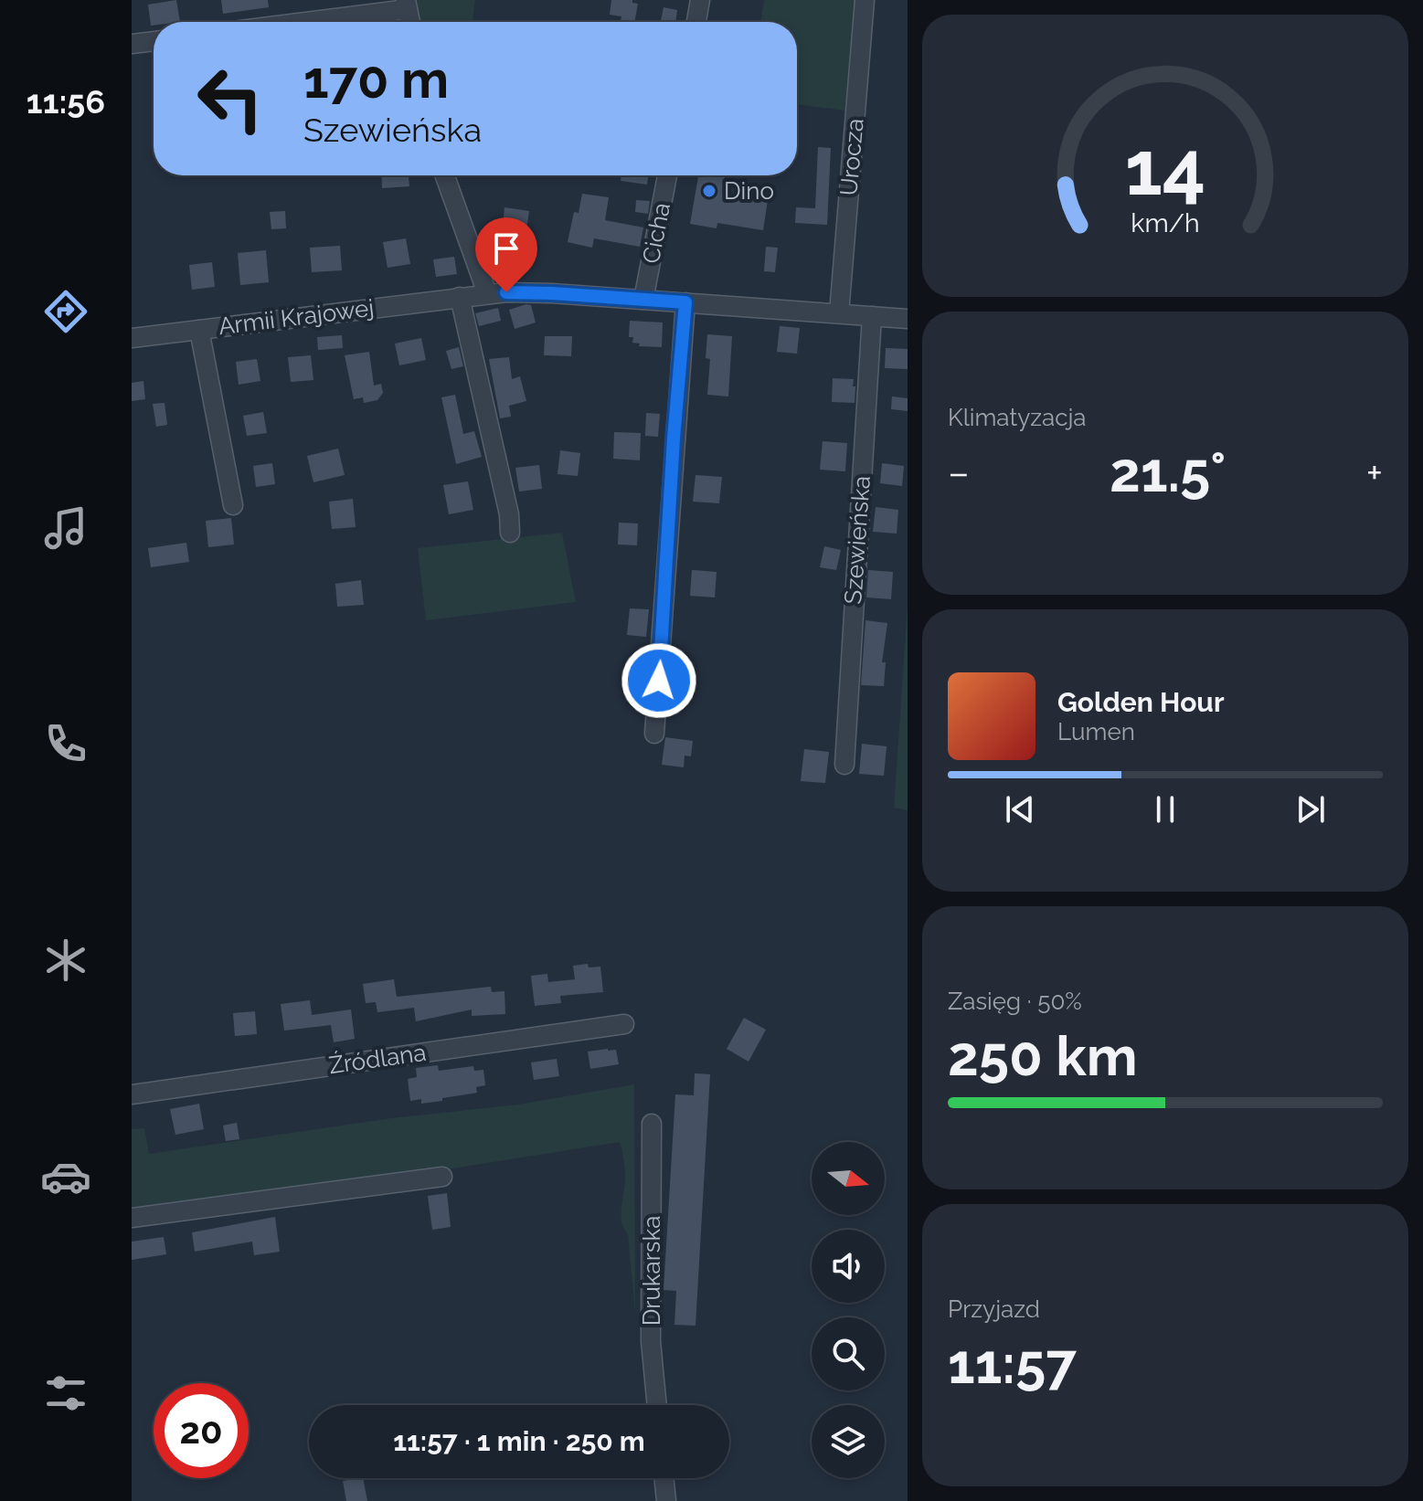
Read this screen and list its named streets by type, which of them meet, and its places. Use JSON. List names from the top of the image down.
{
  "streets": {
    "street": [
      "Urocza",
      "Cicha",
      "Armii Krajowej",
      "Szewieńska",
      "Źródlana",
      "Drukarska"
    ]
  },
  "places": ["Dino"],
  "north": "right",
  "page": {
    "tabs": "11:56",
    "turn": ["170 m", "Szewieńska"],
    "tile": [
      "Klimatyzacja",
      ["Zasięg · 50%", "250 km"],
      ["Przyjazd", "11:57"]
    ],
    "heat": ["−", "21.5°", "+"],
    "song": ["Golden Hour", "Lumen"],
    "limit": "20",
    "trip": "11:57 · 1 min · 250 m",
    "gauge": ["14", "km/h"]
  }
}
